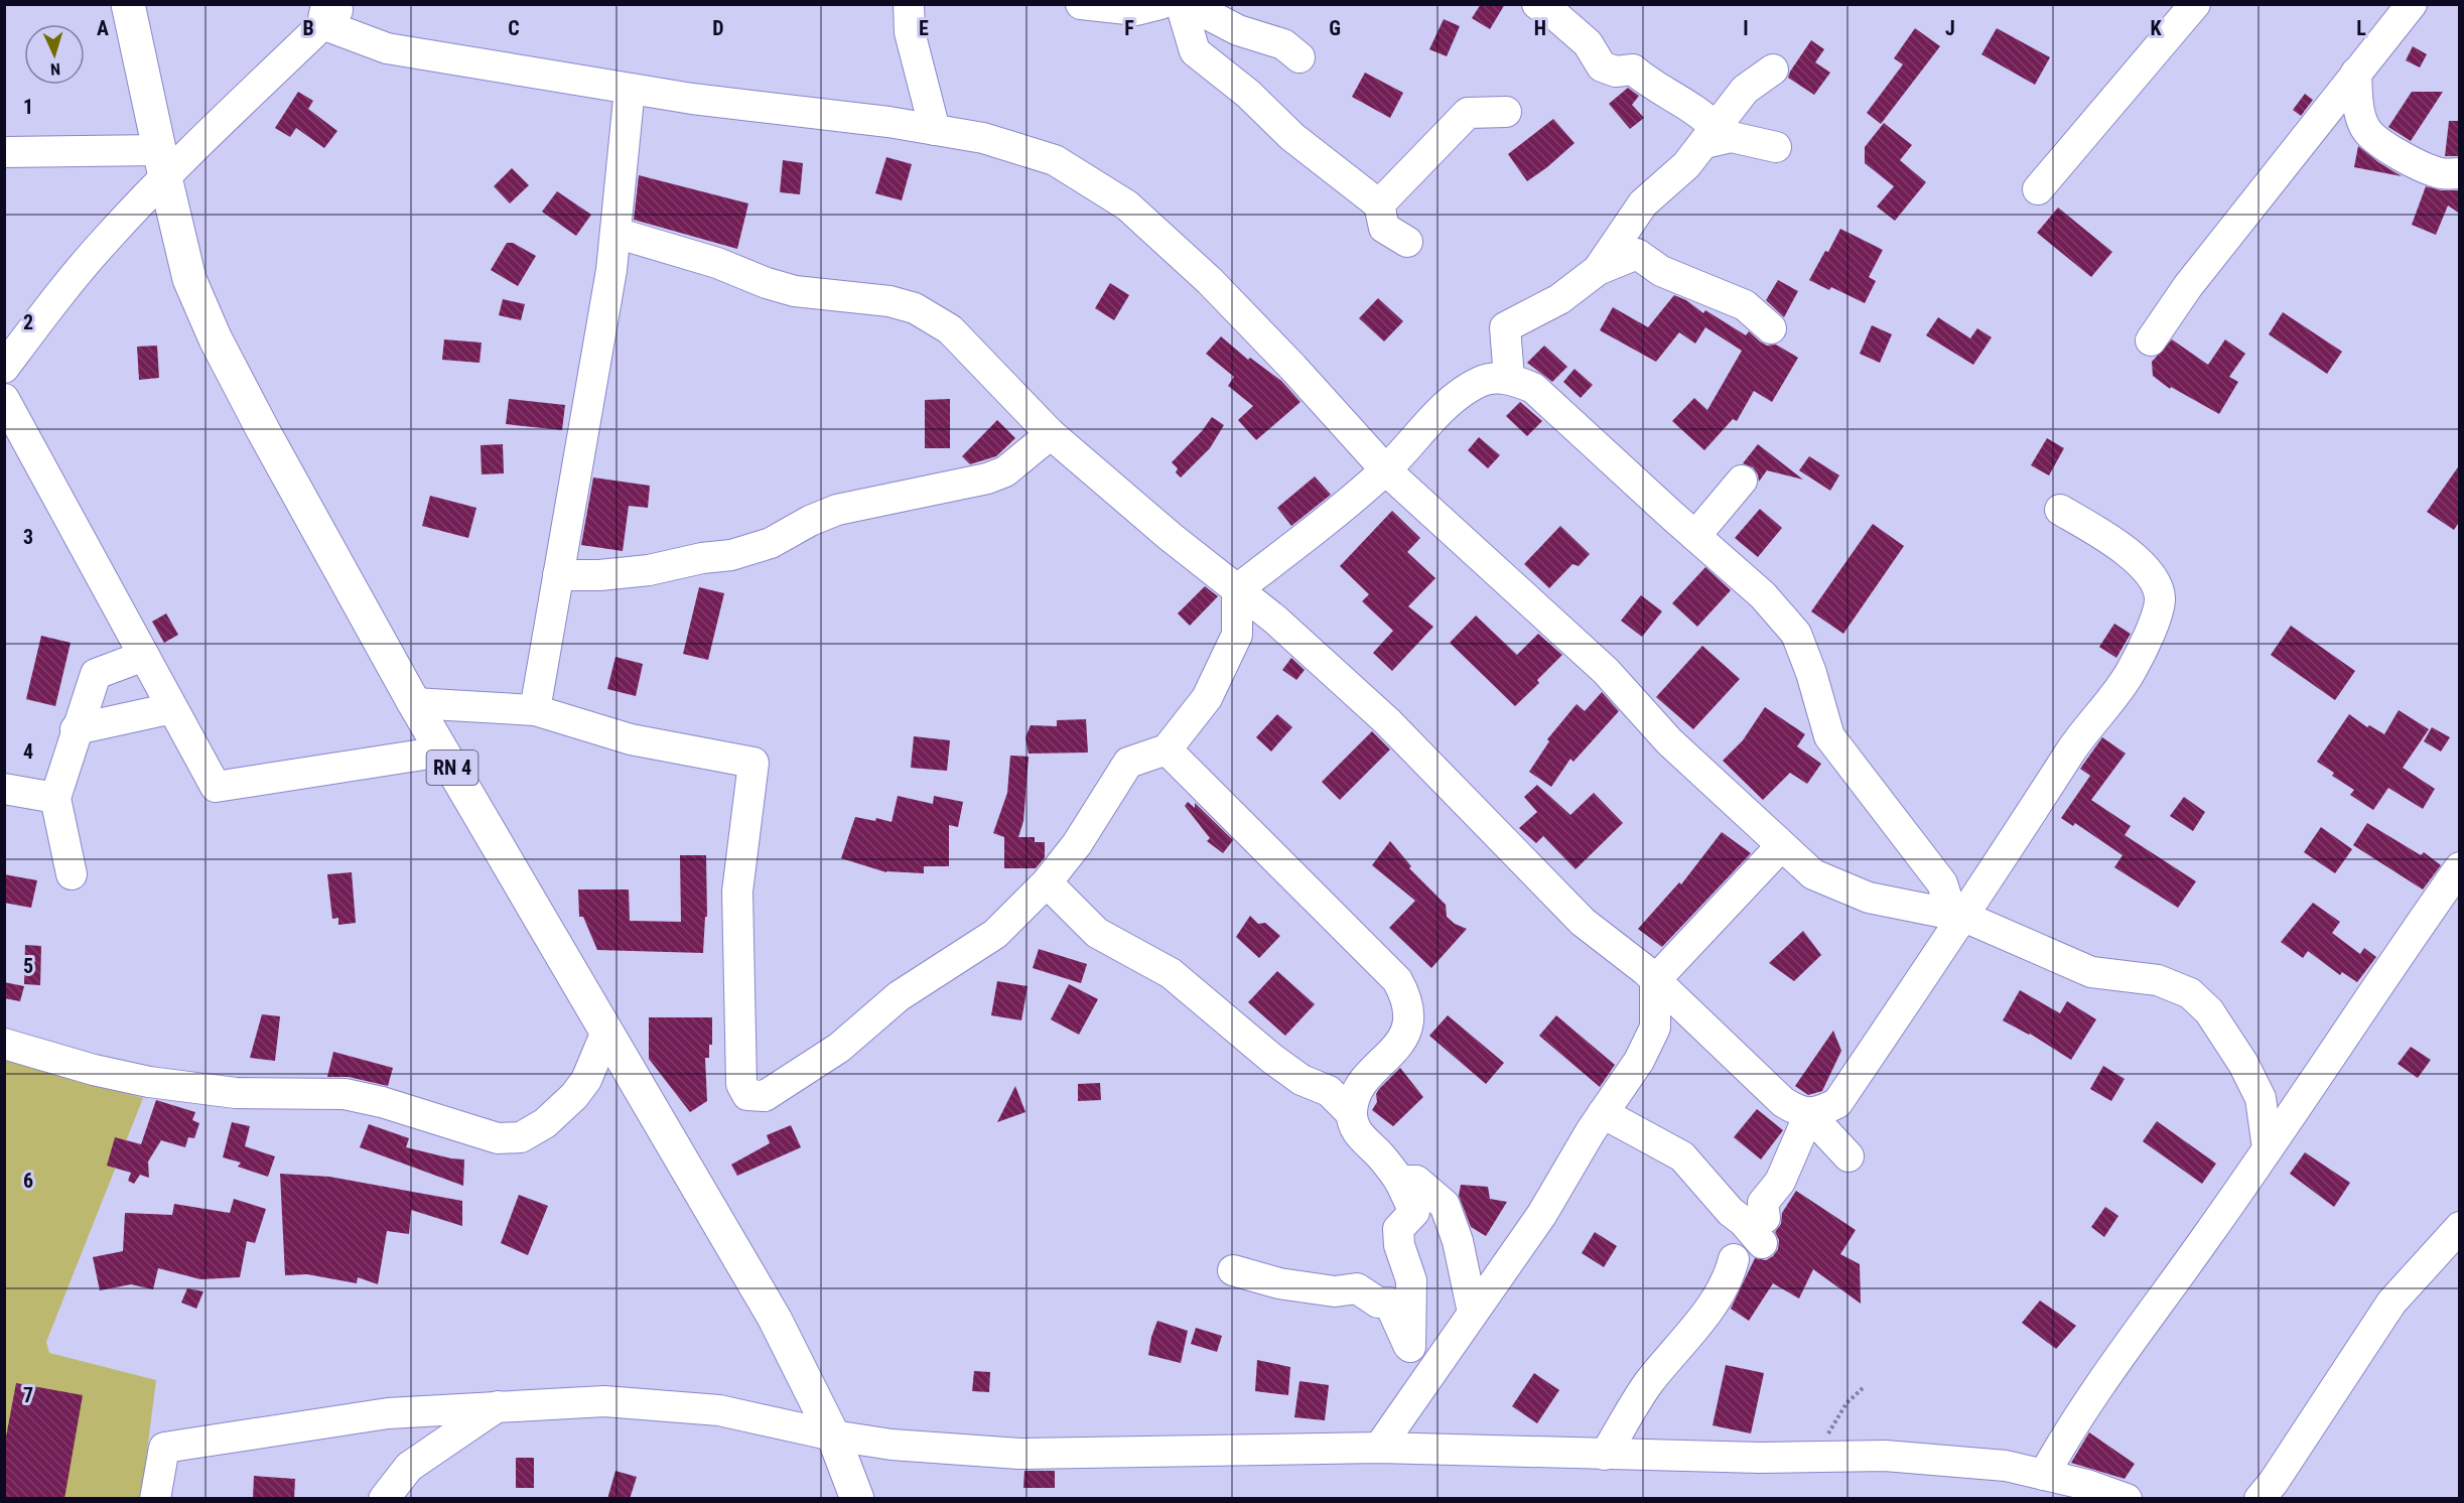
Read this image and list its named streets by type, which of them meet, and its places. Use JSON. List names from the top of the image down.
{
  "streets": {
    "main road": ["RN 4"]
  },
  "north": "bottom",
  "grid": {
    "columns": [
      "A",
      "B",
      "C",
      "D",
      "E",
      "F",
      "G",
      "H",
      "I",
      "J",
      "K",
      "L"
    ],
    "rows": [
      "1",
      "2",
      "3",
      "4",
      "5",
      "6",
      "7"
    ]
  }
}
